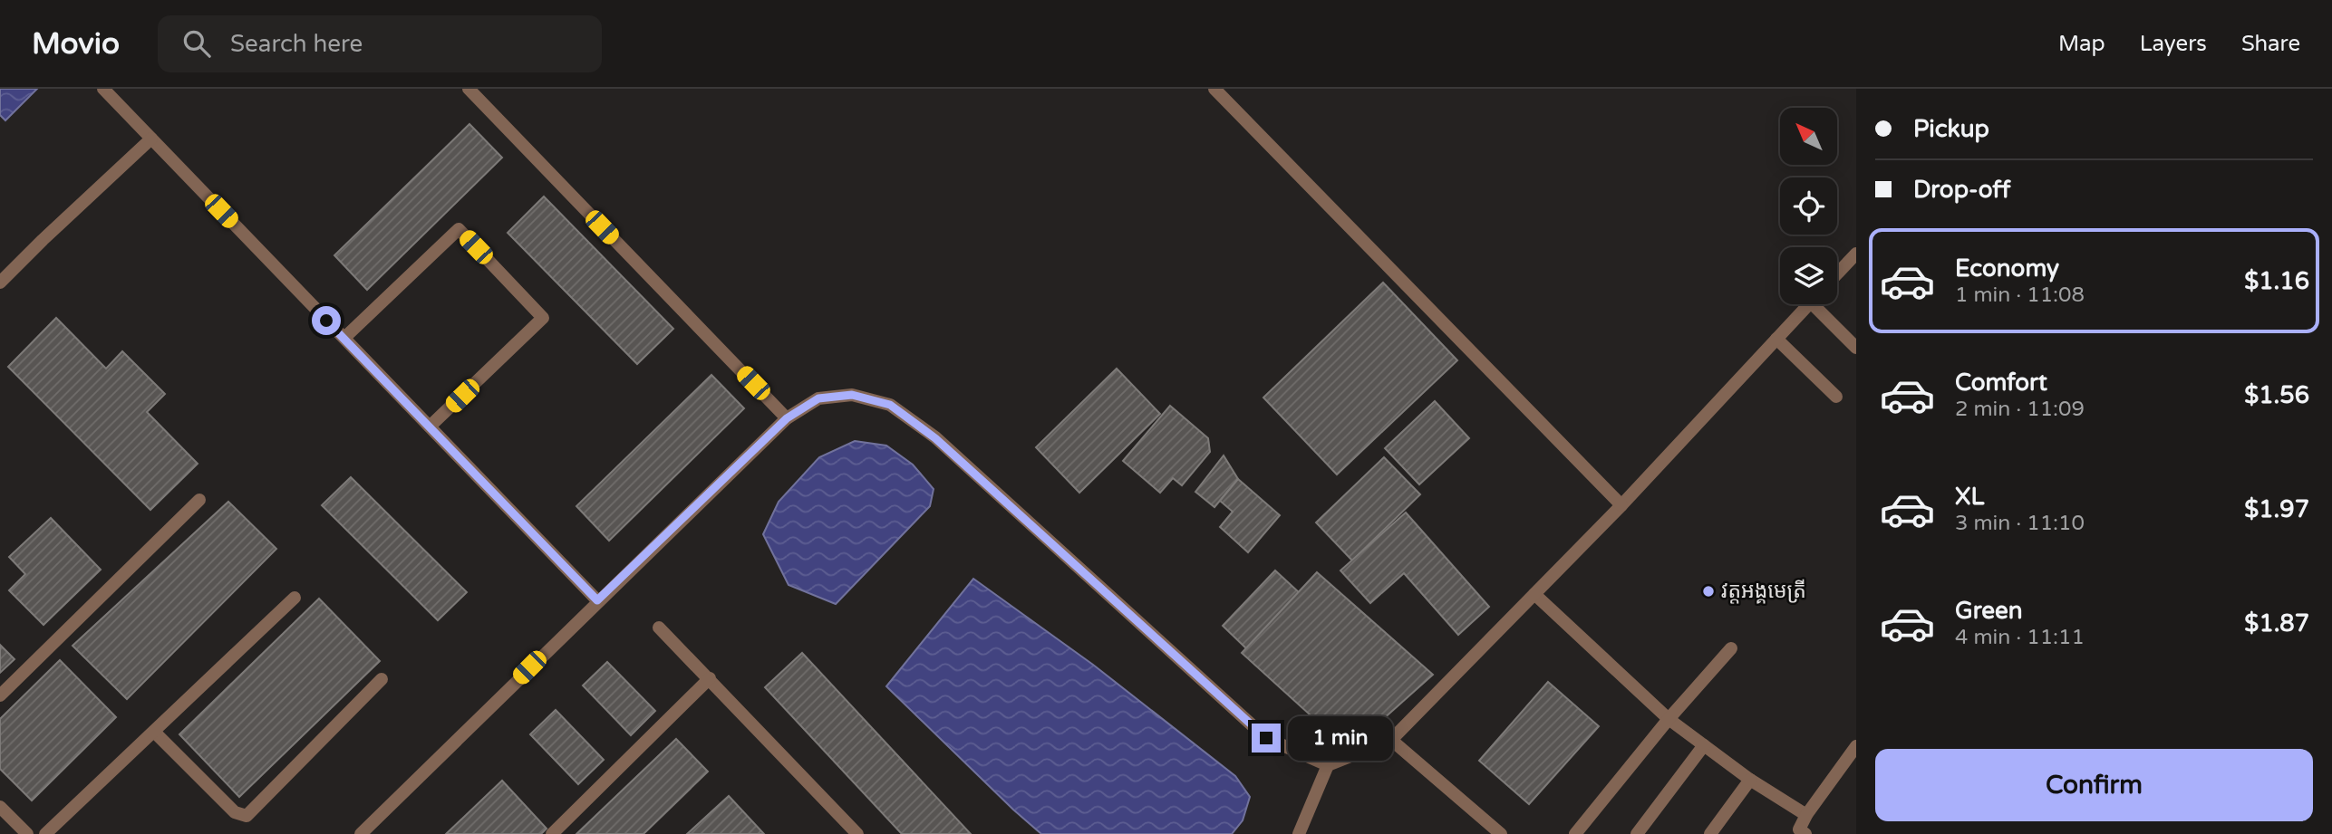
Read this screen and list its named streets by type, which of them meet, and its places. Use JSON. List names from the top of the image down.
{
  "places": ["វត្តអង្គមេត្រី"],
  "north": "top left",
  "page": {
    "header": "Movio",
    "search": "Search here",
    "nav": ["Map", "Layers", "Share"],
    "banner": ["Pickup", "Drop-off"],
    "list": [
      {
        "name": "Economy",
        "note": "1 min · 11:08",
        "value": "$1.16"
      },
      {
        "name": "Comfort",
        "note": "2 min · 11:09",
        "value": "$1.56"
      },
      {
        "name": "XL",
        "note": "3 min · 11:10",
        "value": "$1.97"
      },
      {
        "name": "Green",
        "note": "4 min · 11:11",
        "value": "$1.87"
      }
    ],
    "bubble": "1 min",
    "buttons": "Confirm"
  }
}
